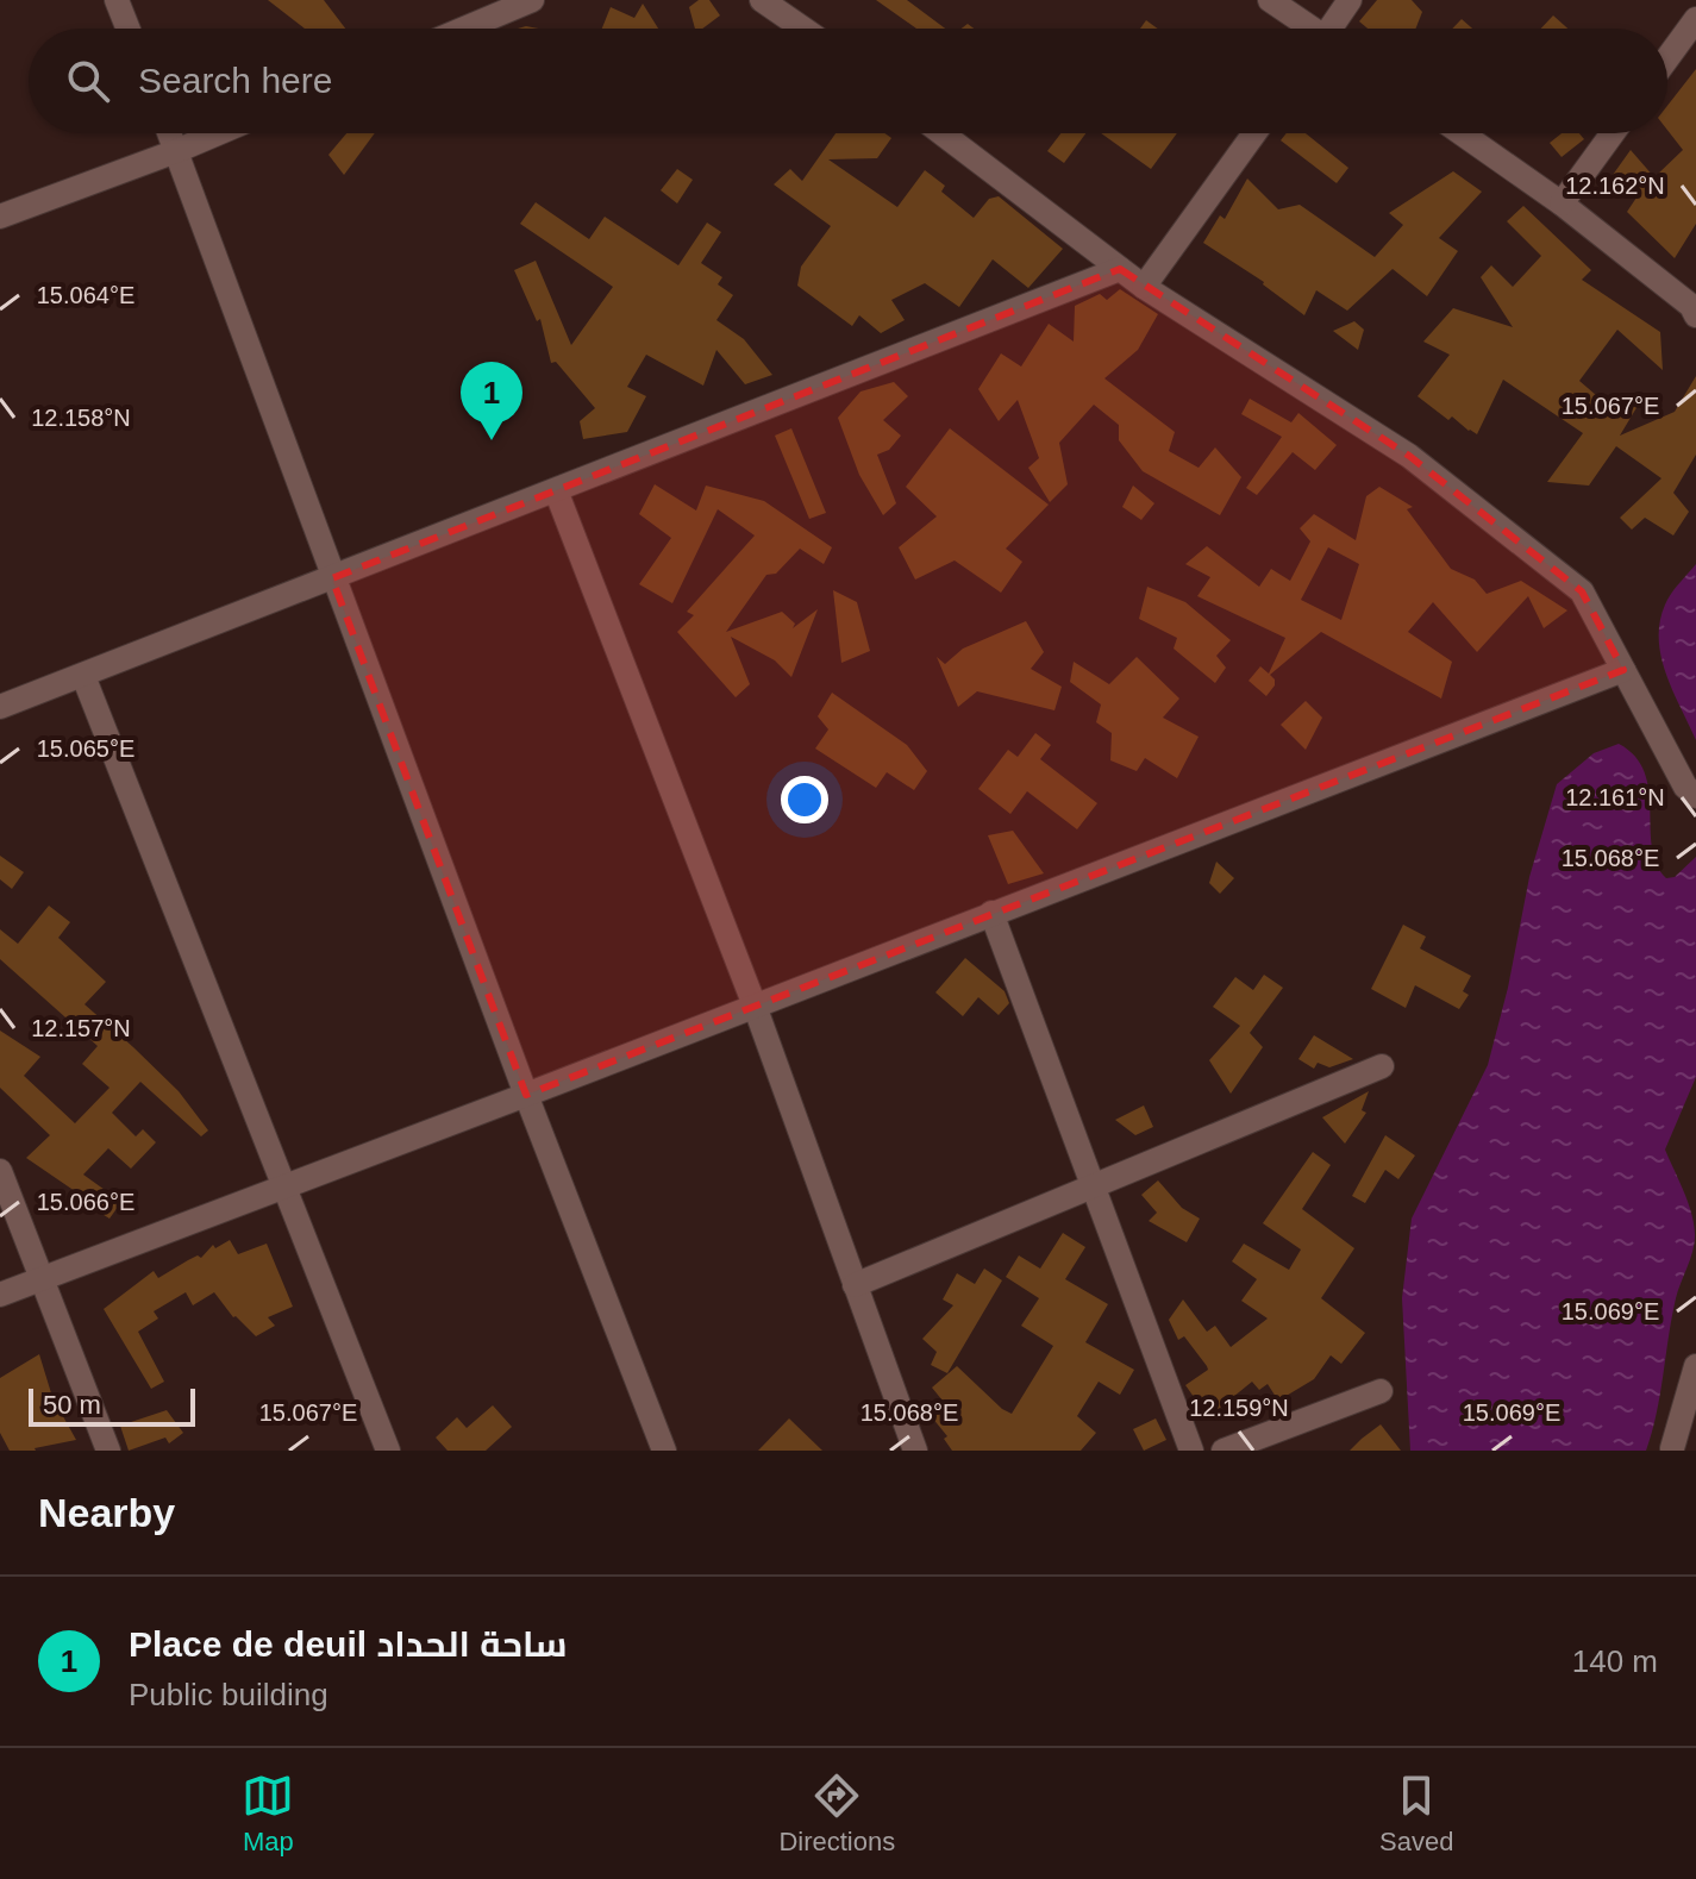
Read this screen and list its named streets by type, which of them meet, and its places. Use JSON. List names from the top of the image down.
{
  "scale_bar": "50 m",
  "page": {
    "search": "Search here",
    "pins": "1",
    "scale": "50 m",
    "heading": "Nearby",
    "list": [
      {
        "mark": "1",
        "name": "Place de deuil ساحة الحداد",
        "note": "Public building",
        "value": "140 m"
      }
    ],
    "nav": ["Map", "Directions", "Saved"]
  },
  "coordinates": [
    "12.162°N",
    "15.064°E",
    "15.067°E",
    "12.158°N",
    "15.065°E",
    "12.161°N",
    "15.068°E",
    "12.157°N",
    "15.066°E",
    "15.069°E",
    "12.159°N"
  ]
}
